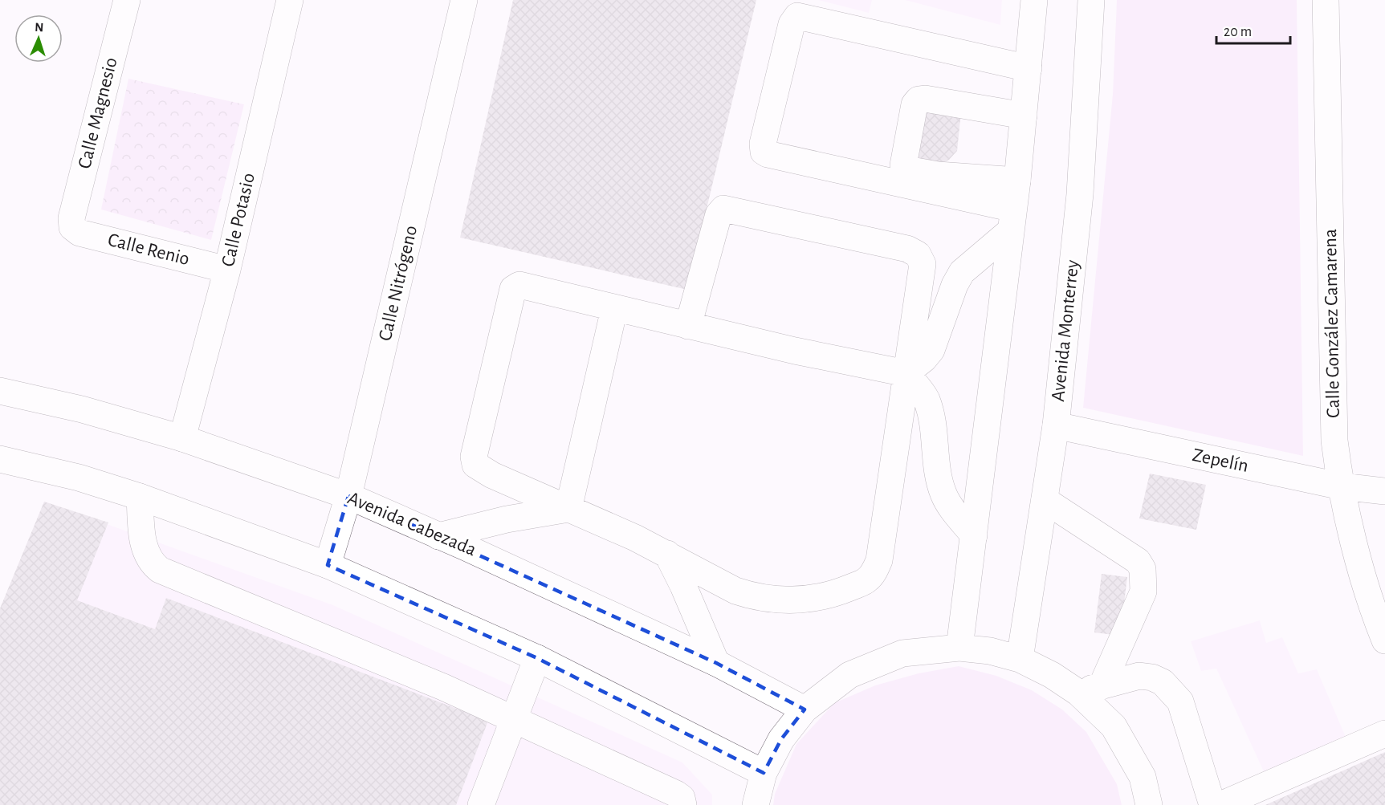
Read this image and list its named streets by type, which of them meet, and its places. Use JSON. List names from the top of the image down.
{
  "streets": {
    "main road": [
      "Calle Magnesio",
      "Calle Potasio",
      "Calle Renio",
      "Calle Nitrógeno",
      "Calle González Camarena",
      "Avenida Monterrey",
      "Zepelín",
      "Avenida Cabezada"
    ]
  },
  "crossings": [
    ["Calle Magnesio", "Calle Renio"],
    ["Calle Potasio", "Calle Renio"],
    ["Calle Potasio", "Avenida Cabezada"],
    ["Calle Nitrógeno", "Avenida Cabezada"],
    ["Calle González Camarena", "Zepelín"],
    ["Avenida Monterrey", "Zepelín"]
  ],
  "scale_bar": "20 m",
  "north": "top"
}
